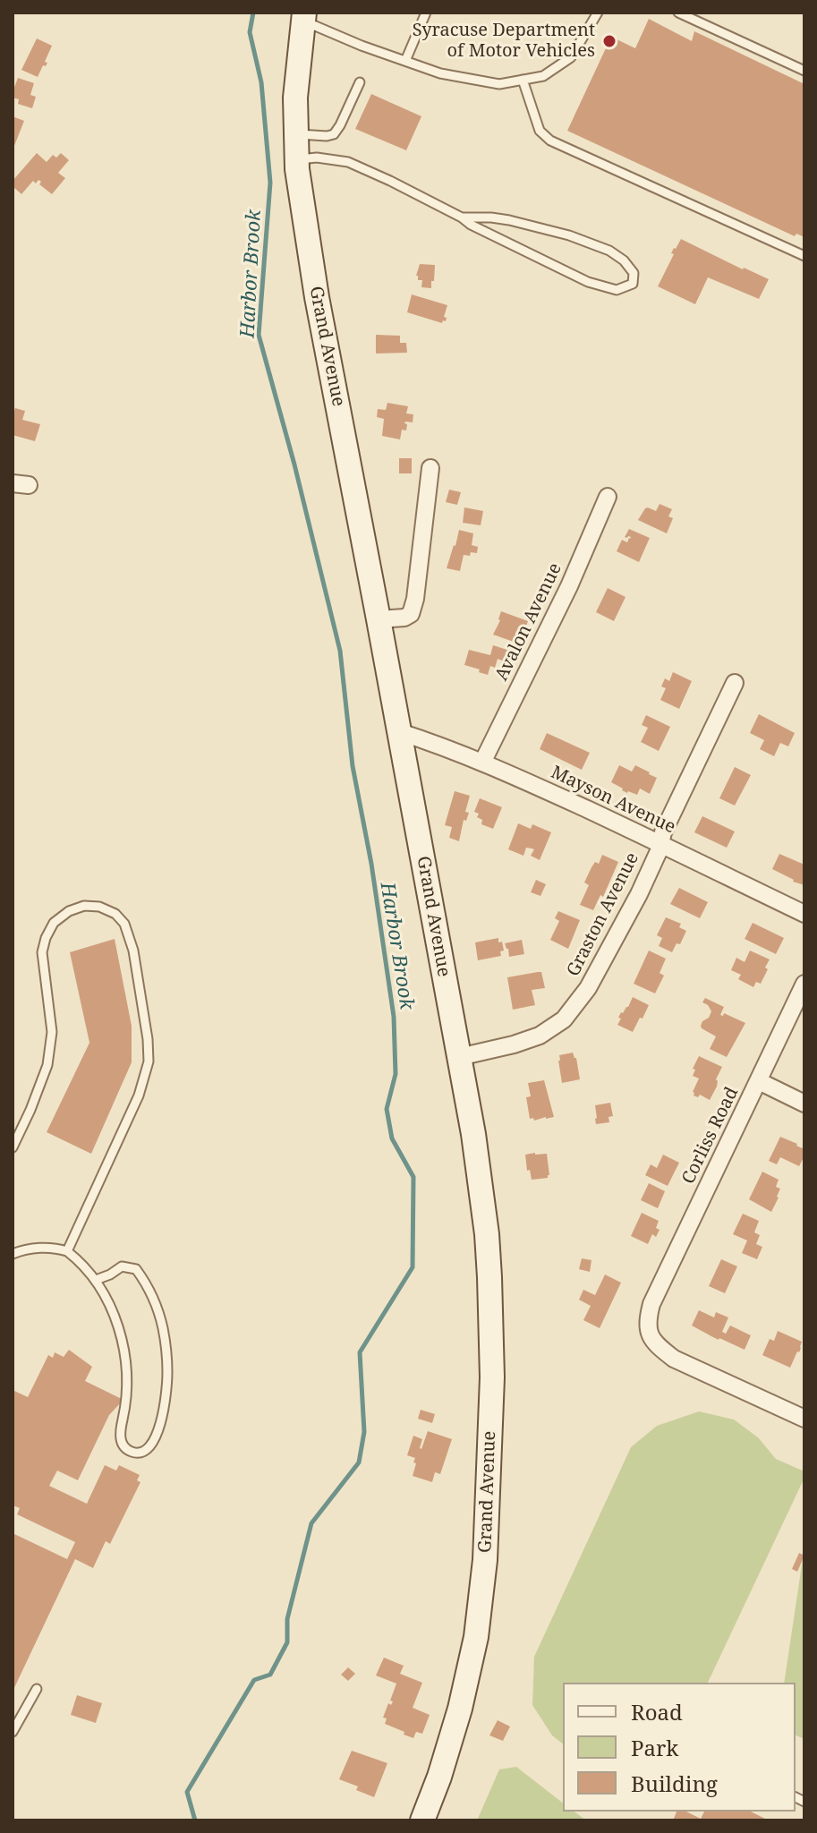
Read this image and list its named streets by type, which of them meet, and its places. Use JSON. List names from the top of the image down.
{
  "streets": {
    "street": [
      "Grand Avenue",
      "Avalon Avenue",
      "Mayson Avenue",
      "Graston Avenue",
      "Corliss Road"
    ]
  },
  "crossings": [
    ["Grand Avenue", "Mayson Avenue"],
    ["Grand Avenue", "Graston Avenue"],
    ["Avalon Avenue", "Mayson Avenue"],
    ["Mayson Avenue", "Graston Avenue"]
  ],
  "water": ["Harbor Brook"],
  "places": ["Syracuse Department of Motor Vehicles"],
  "legend": ["Road", "Park", "Building"]
}
